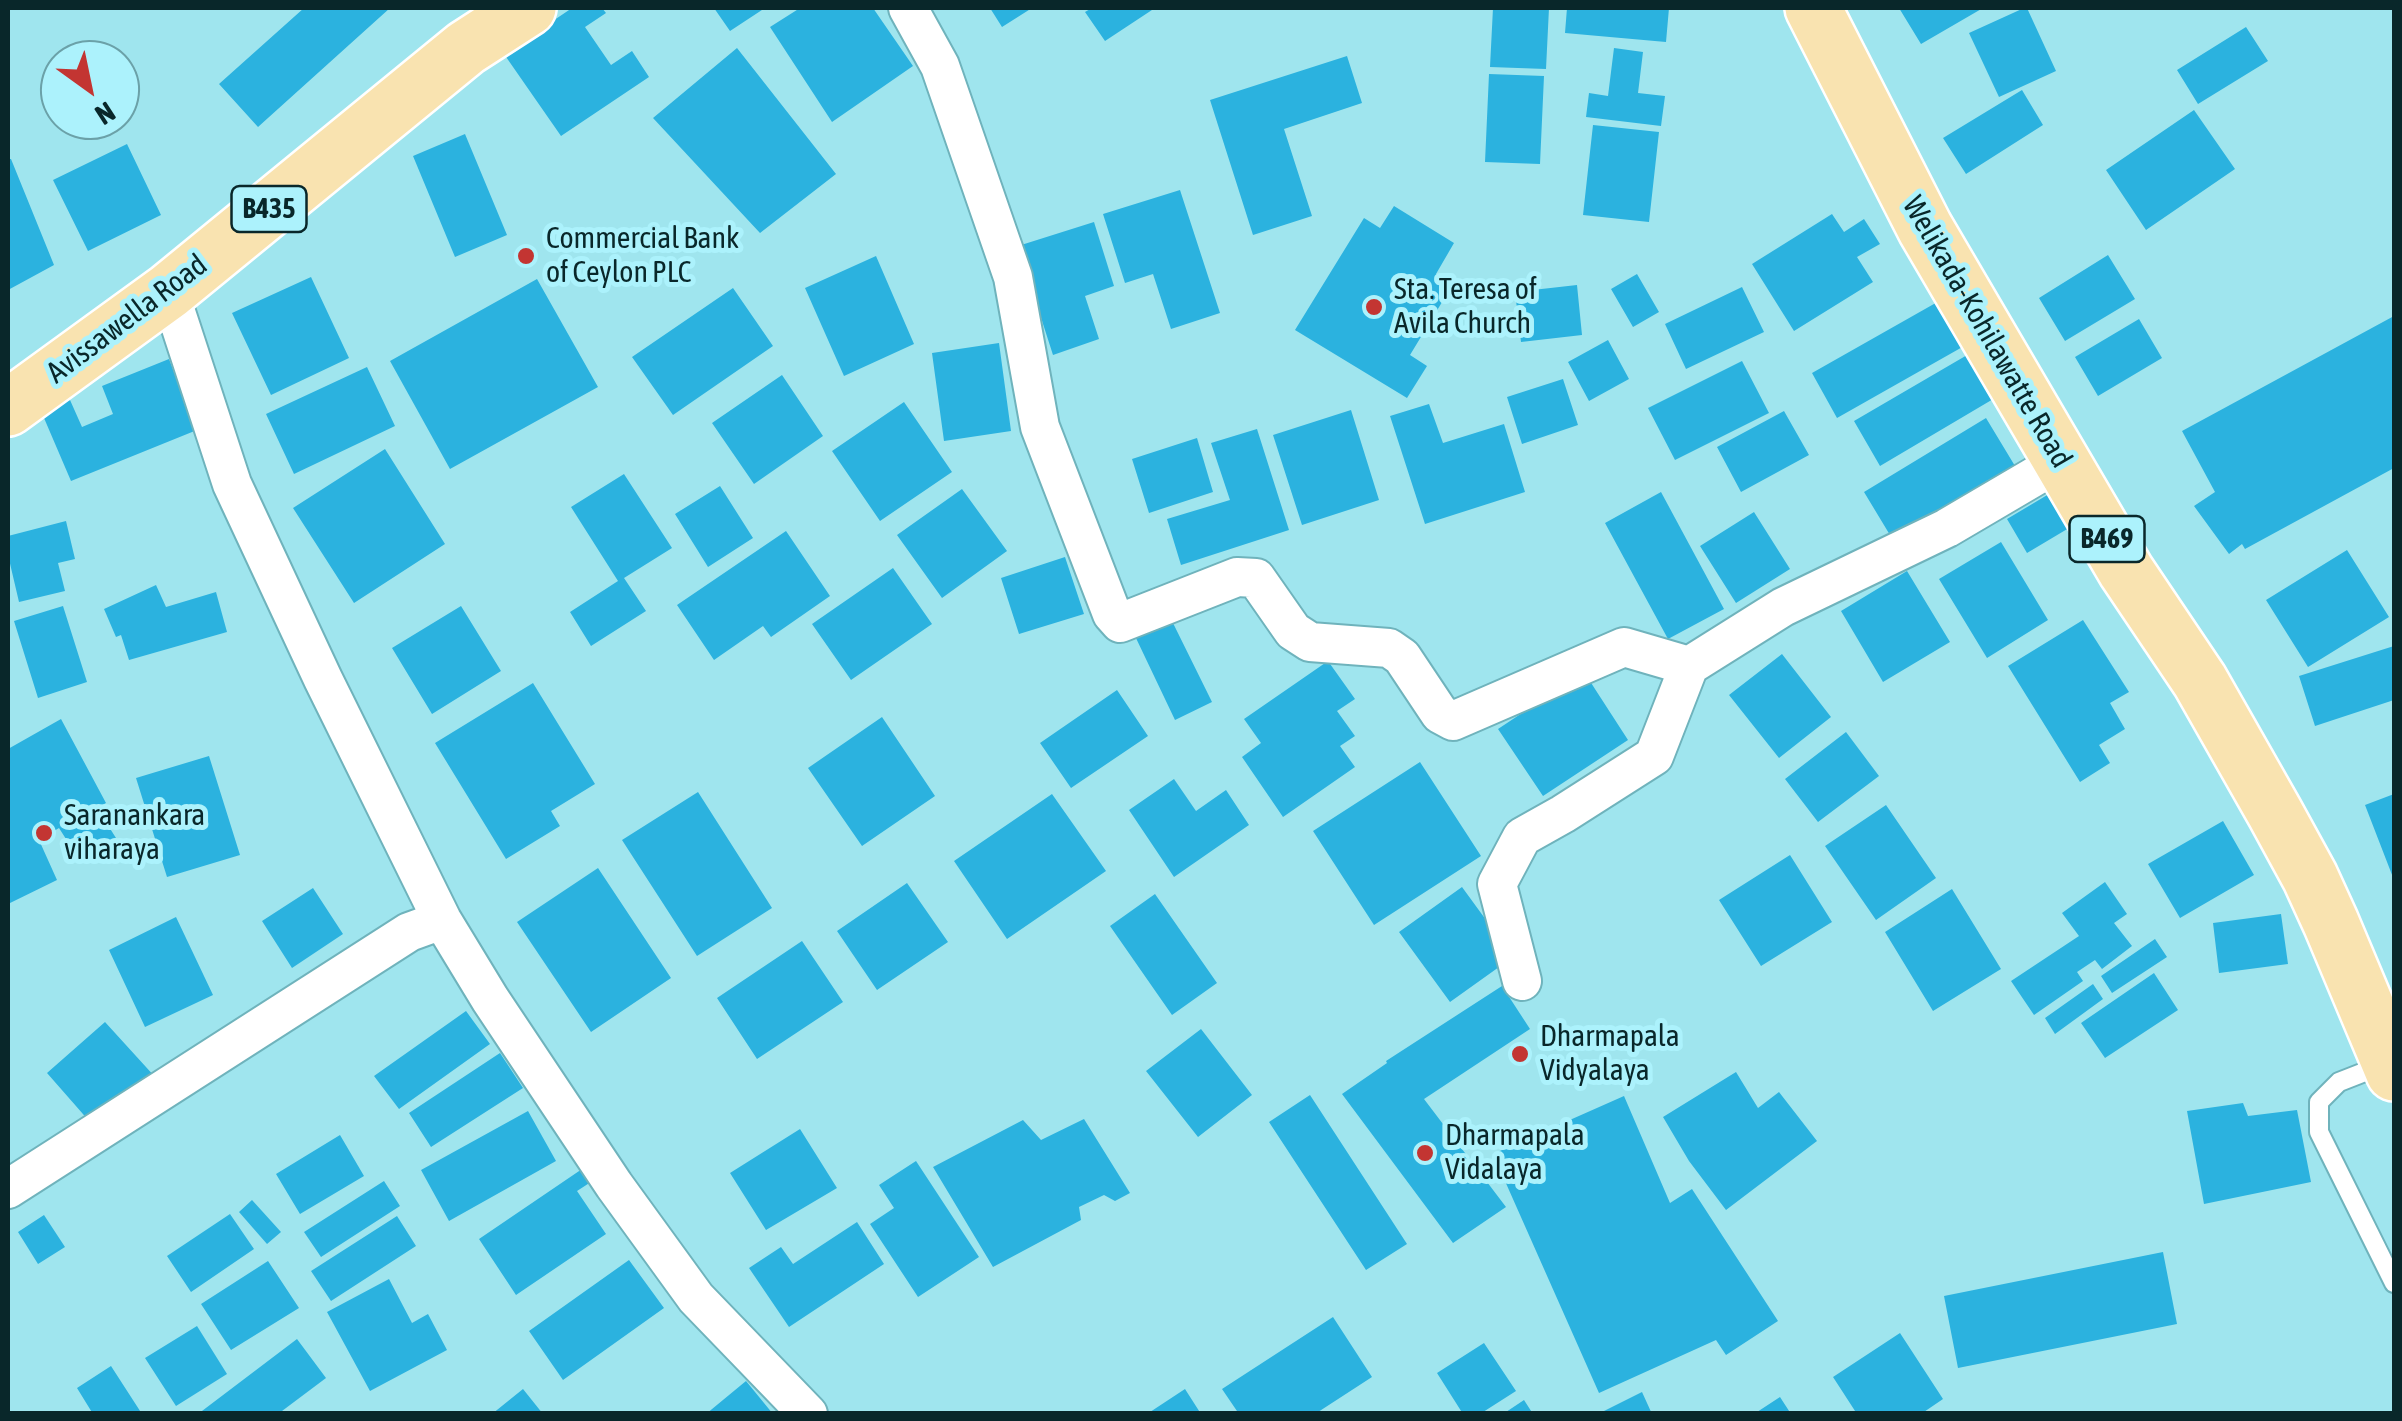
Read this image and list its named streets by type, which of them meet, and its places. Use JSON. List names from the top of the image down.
{
  "streets": {
    "main road": [
      "B435",
      "Avissawella Road",
      "Welikada-Kohilawatte Road",
      "B469"
    ]
  },
  "places": [
    "Commercial Bank of Ceylon PLC",
    "Sta. Teresa of Avila Church",
    "Saranankara viharaya",
    "Dharmapala Vidyalaya",
    "Dharmapala Vidalaya"
  ],
  "north": "bottom right"
}
